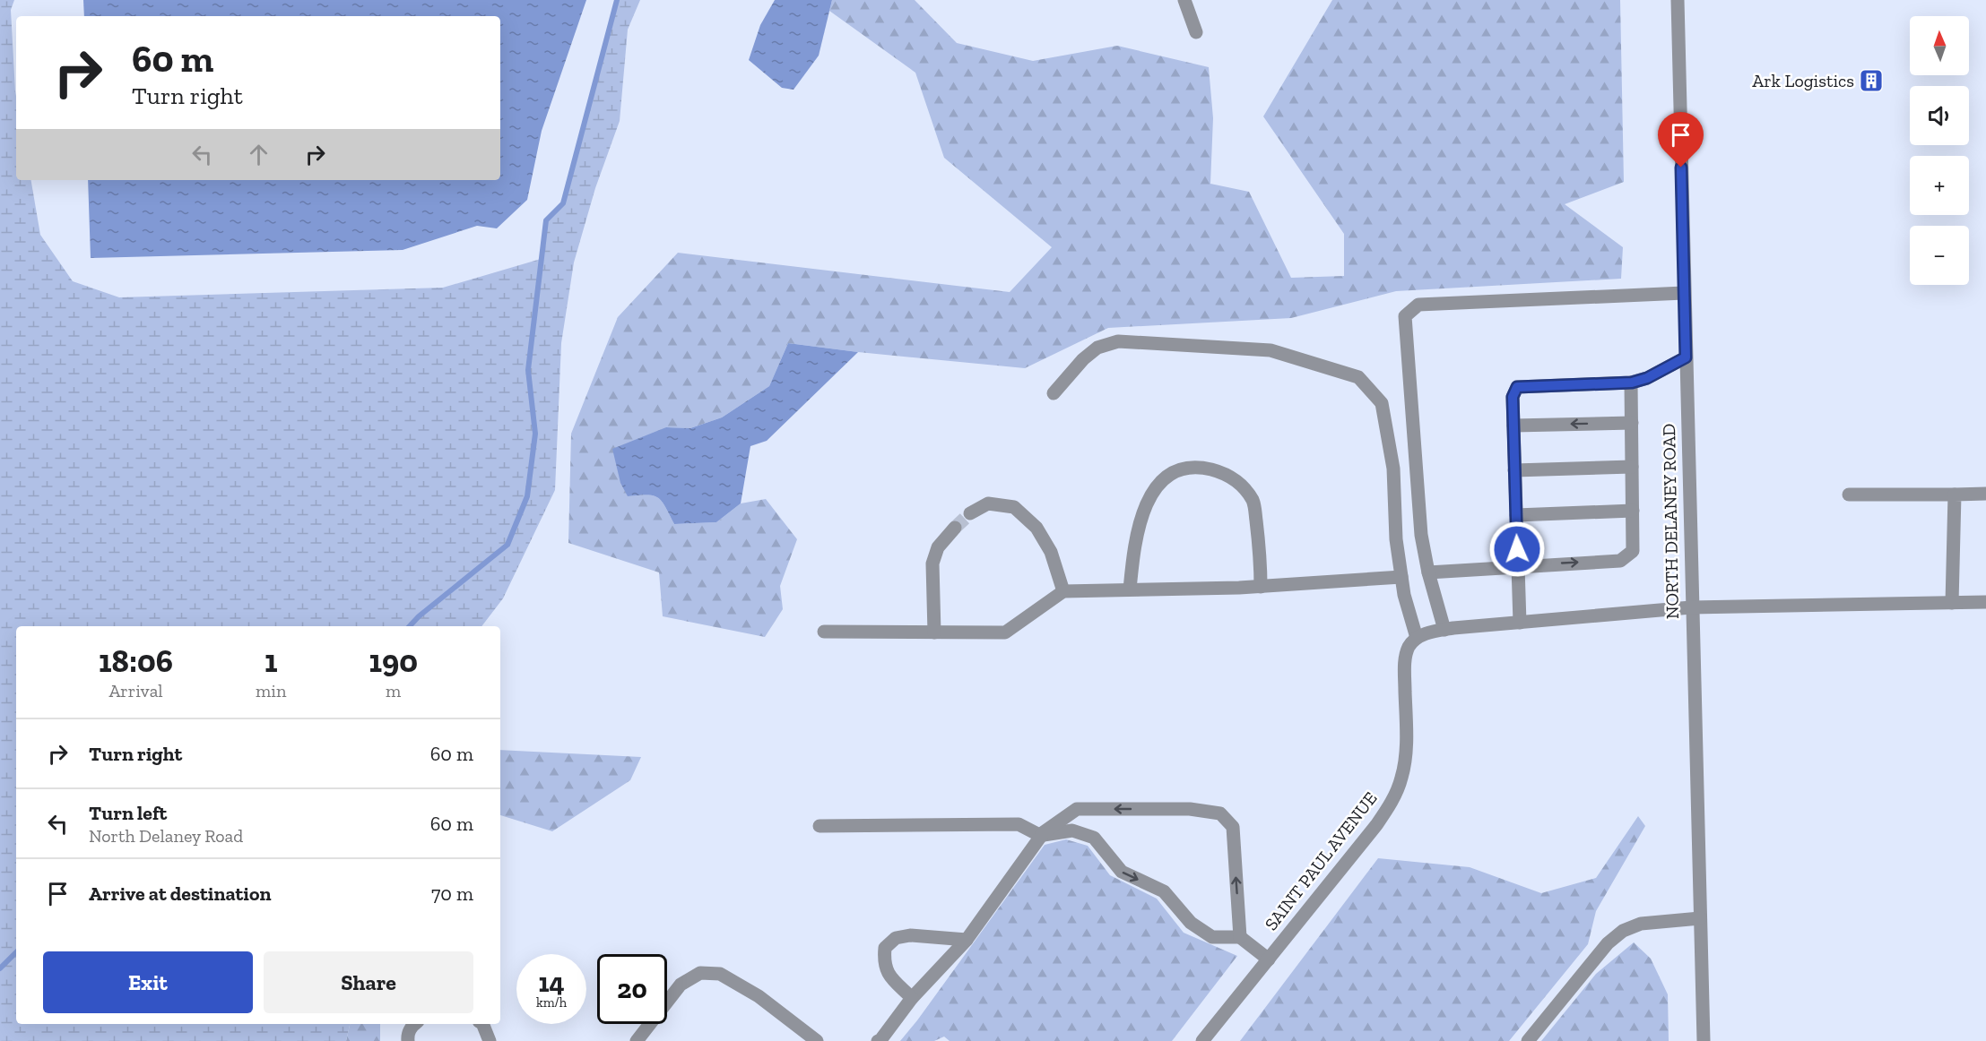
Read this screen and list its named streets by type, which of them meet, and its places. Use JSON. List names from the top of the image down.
{
  "streets": {
    "street": ["NORTH DELANEY ROAD", "SAINT PAUL AVENUE"]
  },
  "places": {
    "building": ["Ark Logistics"]
  },
  "north": "top",
  "page": {
    "map_buttons": ["+", "−"],
    "turn": ["60 m", "Turn right"],
    "eta": [
      "18:06",
      "Arrival",
      "1",
      "min",
      "190",
      "m"
    ],
    "list": [
      {
        "name": "Turn right",
        "value": "60 m"
      },
      {
        "name": "Turn left",
        "note": "North Delaney Road",
        "value": "60 m"
      },
      {
        "name": "Arrive at destination",
        "value": "70 m"
      }
    ],
    "buttons": ["Exit", "Share"],
    "speed": "14 km/h",
    "limit": "20"
  }
}
